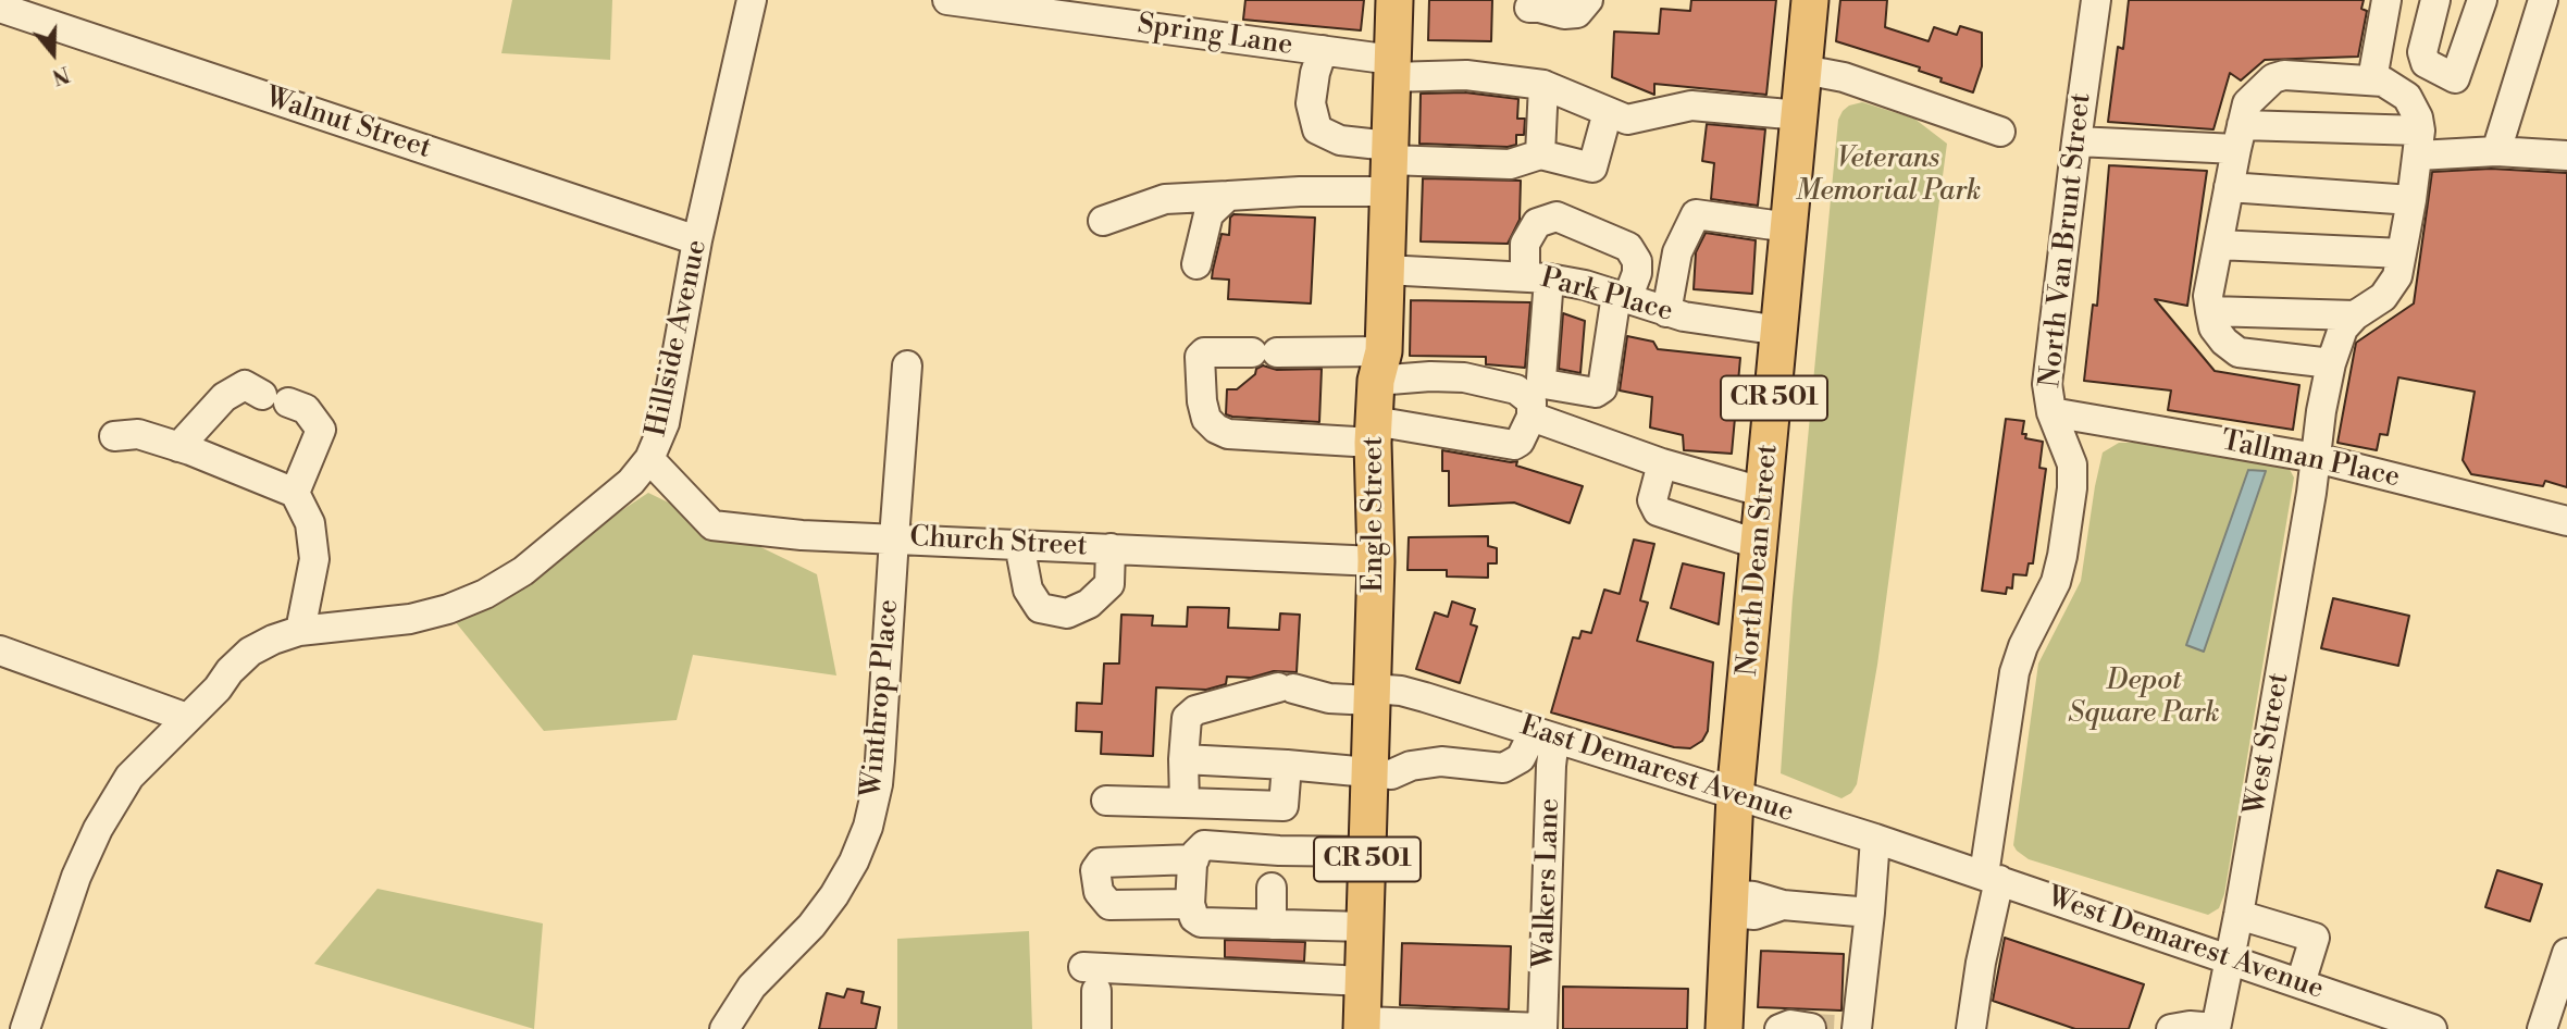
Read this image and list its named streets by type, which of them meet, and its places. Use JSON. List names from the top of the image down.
{
  "streets": {
    "main road": ["CR 501", "Engle Street", "North Dean Street"],
    "street": [
      "Spring Lane",
      "Walnut Street",
      "North Van Brunt Street",
      "Park Place",
      "Hillside Avenue",
      "Tallman Place",
      "Church Street",
      "Winthrop Place",
      "West Street",
      "East Demarest Avenue",
      "Walkers Lane",
      "West Demarest Avenue"
    ]
  },
  "crossings": [
    ["Spring Lane", "Engle Street"],
    ["Walnut Street", "Hillside Avenue"],
    ["North Van Brunt Street", "Tallman Place"],
    ["North Van Brunt Street", "West Demarest Avenue"],
    ["Park Place", "Engle Street"],
    ["Park Place", "North Dean Street"],
    ["Hillside Avenue", "Church Street"],
    ["Tallman Place", "West Street"],
    ["Engle Street", "Church Street"],
    ["Engle Street", "East Demarest Avenue"],
    ["Church Street", "Winthrop Place"],
    ["North Dean Street", "East Demarest Avenue"],
    ["West Street", "West Demarest Avenue"],
    ["East Demarest Avenue", "Walkers Lane"],
    ["East Demarest Avenue", "West Demarest Avenue"]
  ],
  "parks": ["Veterans Memorial Park", "Depot Square Park"],
  "north": "bottom"
}
